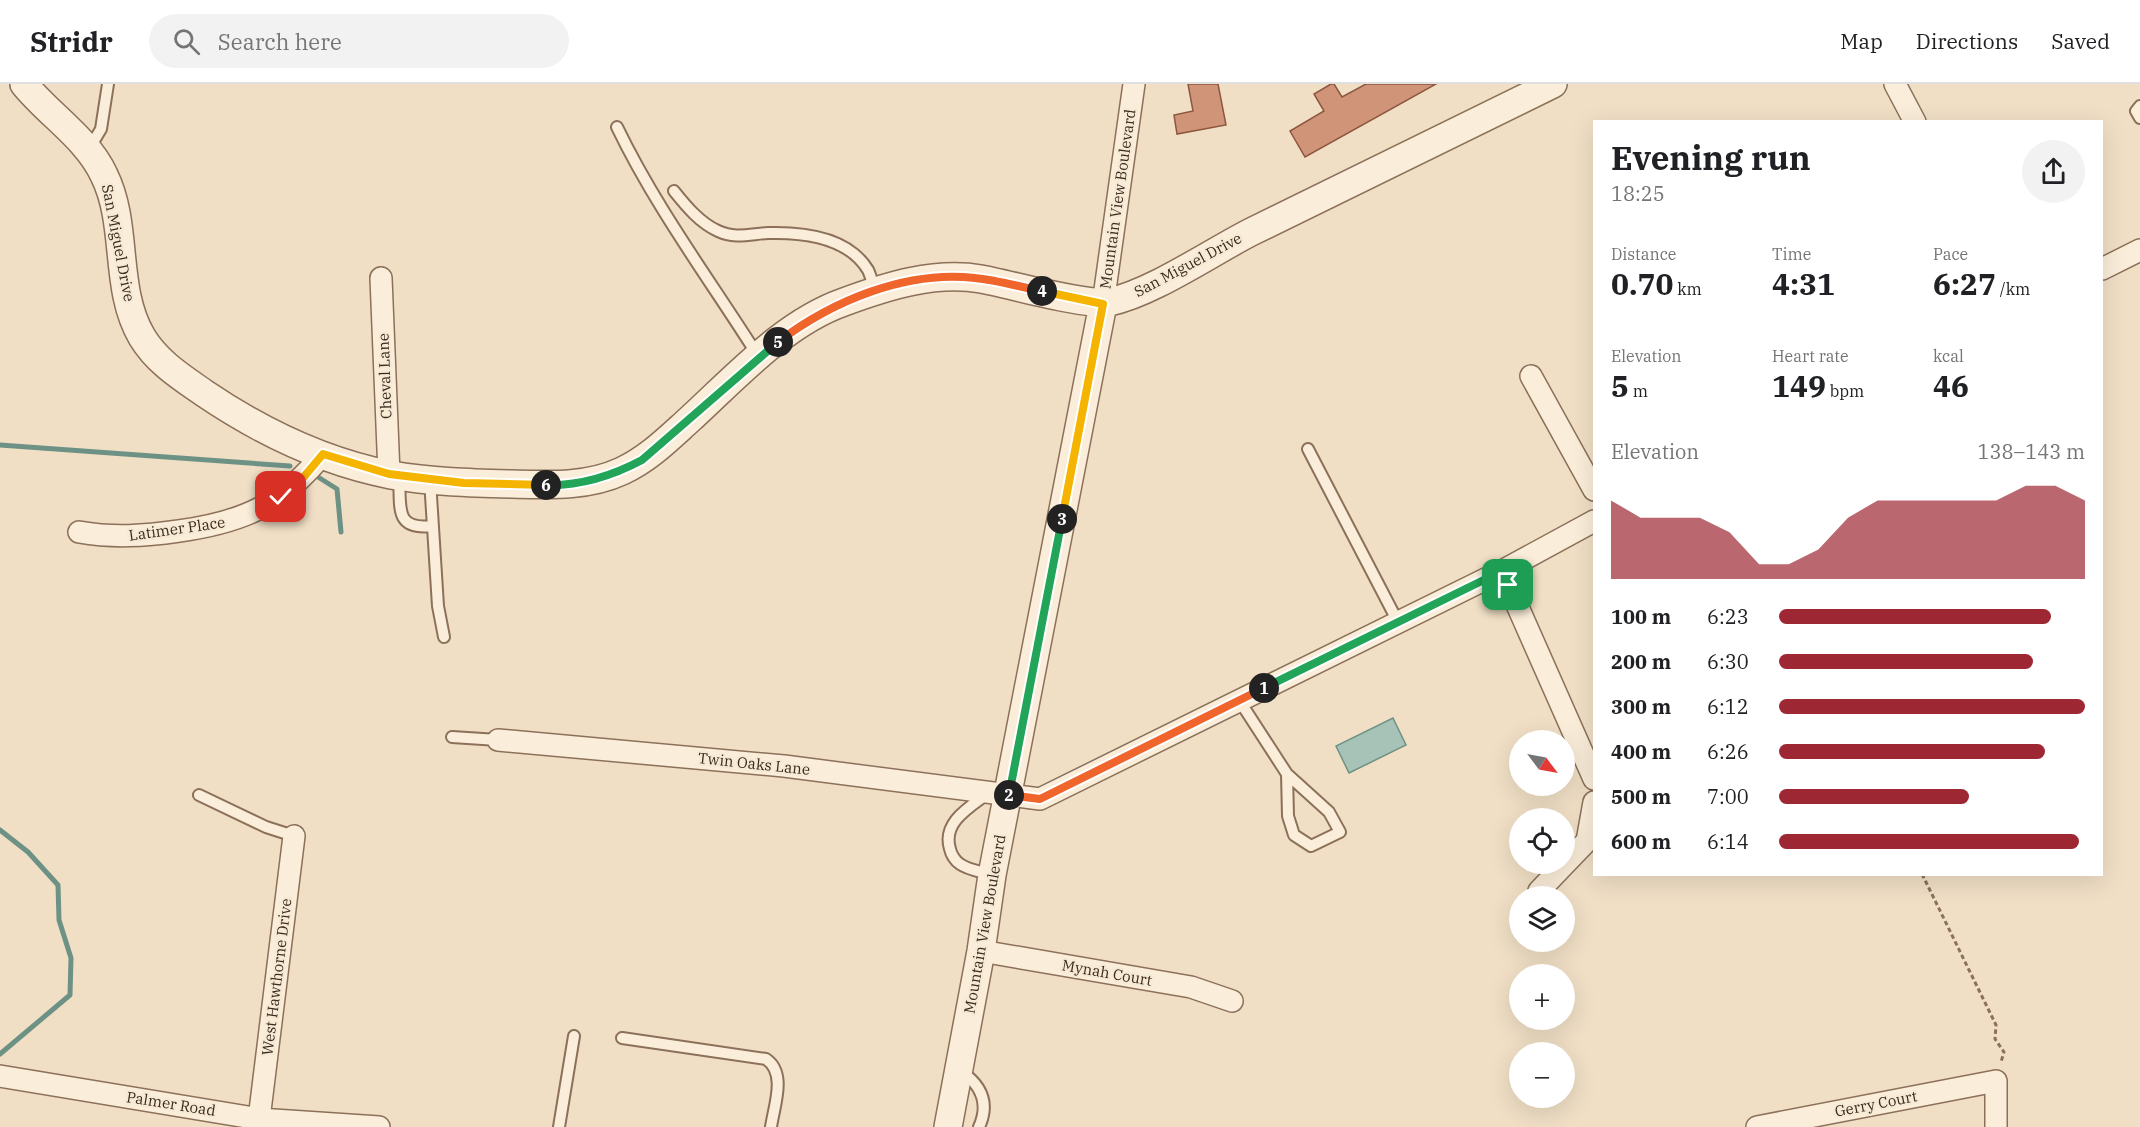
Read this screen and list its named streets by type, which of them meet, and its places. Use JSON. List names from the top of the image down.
{
  "streets": {
    "street": [
      "Mountain View Boulevard",
      "San Miguel Drive",
      "Cheval Lane",
      "Latimer Place",
      "Twin Oaks Lane",
      "Mynah Court",
      "West Hawthorne Drive",
      "Palmer Road",
      "Gerry Court"
    ]
  },
  "crossings": [
    ["Mountain View Boulevard", "San Miguel Drive"],
    ["Mountain View Boulevard", "Twin Oaks Lane"],
    ["Mountain View Boulevard", "Mynah Court"],
    ["San Miguel Drive", "Cheval Lane"],
    ["San Miguel Drive", "Latimer Place"],
    ["West Hawthorne Drive", "Palmer Road"]
  ],
  "north": "bottom right",
  "page": {
    "header": "Stridr",
    "search": "Search here",
    "nav": ["Map", "Directions", "Saved"],
    "heading": ["Evening run", "18:25"],
    "stats": [
      ["Distance", "0.70 km"],
      ["Time", "4:31"],
      ["Pace", "6:27 /km"],
      ["Elevation", "5 m"],
      ["Heart rate", "149 bpm"],
      ["kcal", "46"]
    ],
    "pins": [
      "4",
      "5",
      "6",
      "3",
      "1",
      "2"
    ],
    "chart": ["Elevation", "138–143 m"],
    "list": [
      {
        "name": "100 m",
        "note": "6:23"
      },
      {
        "name": "200 m",
        "note": "6:30"
      },
      {
        "name": "300 m",
        "note": "6:12"
      },
      {
        "name": "400 m",
        "note": "6:26"
      },
      {
        "name": "500 m",
        "note": "7:00"
      },
      {
        "name": "600 m",
        "note": "6:14"
      }
    ],
    "map_buttons": ["+", "−"]
  }
}
